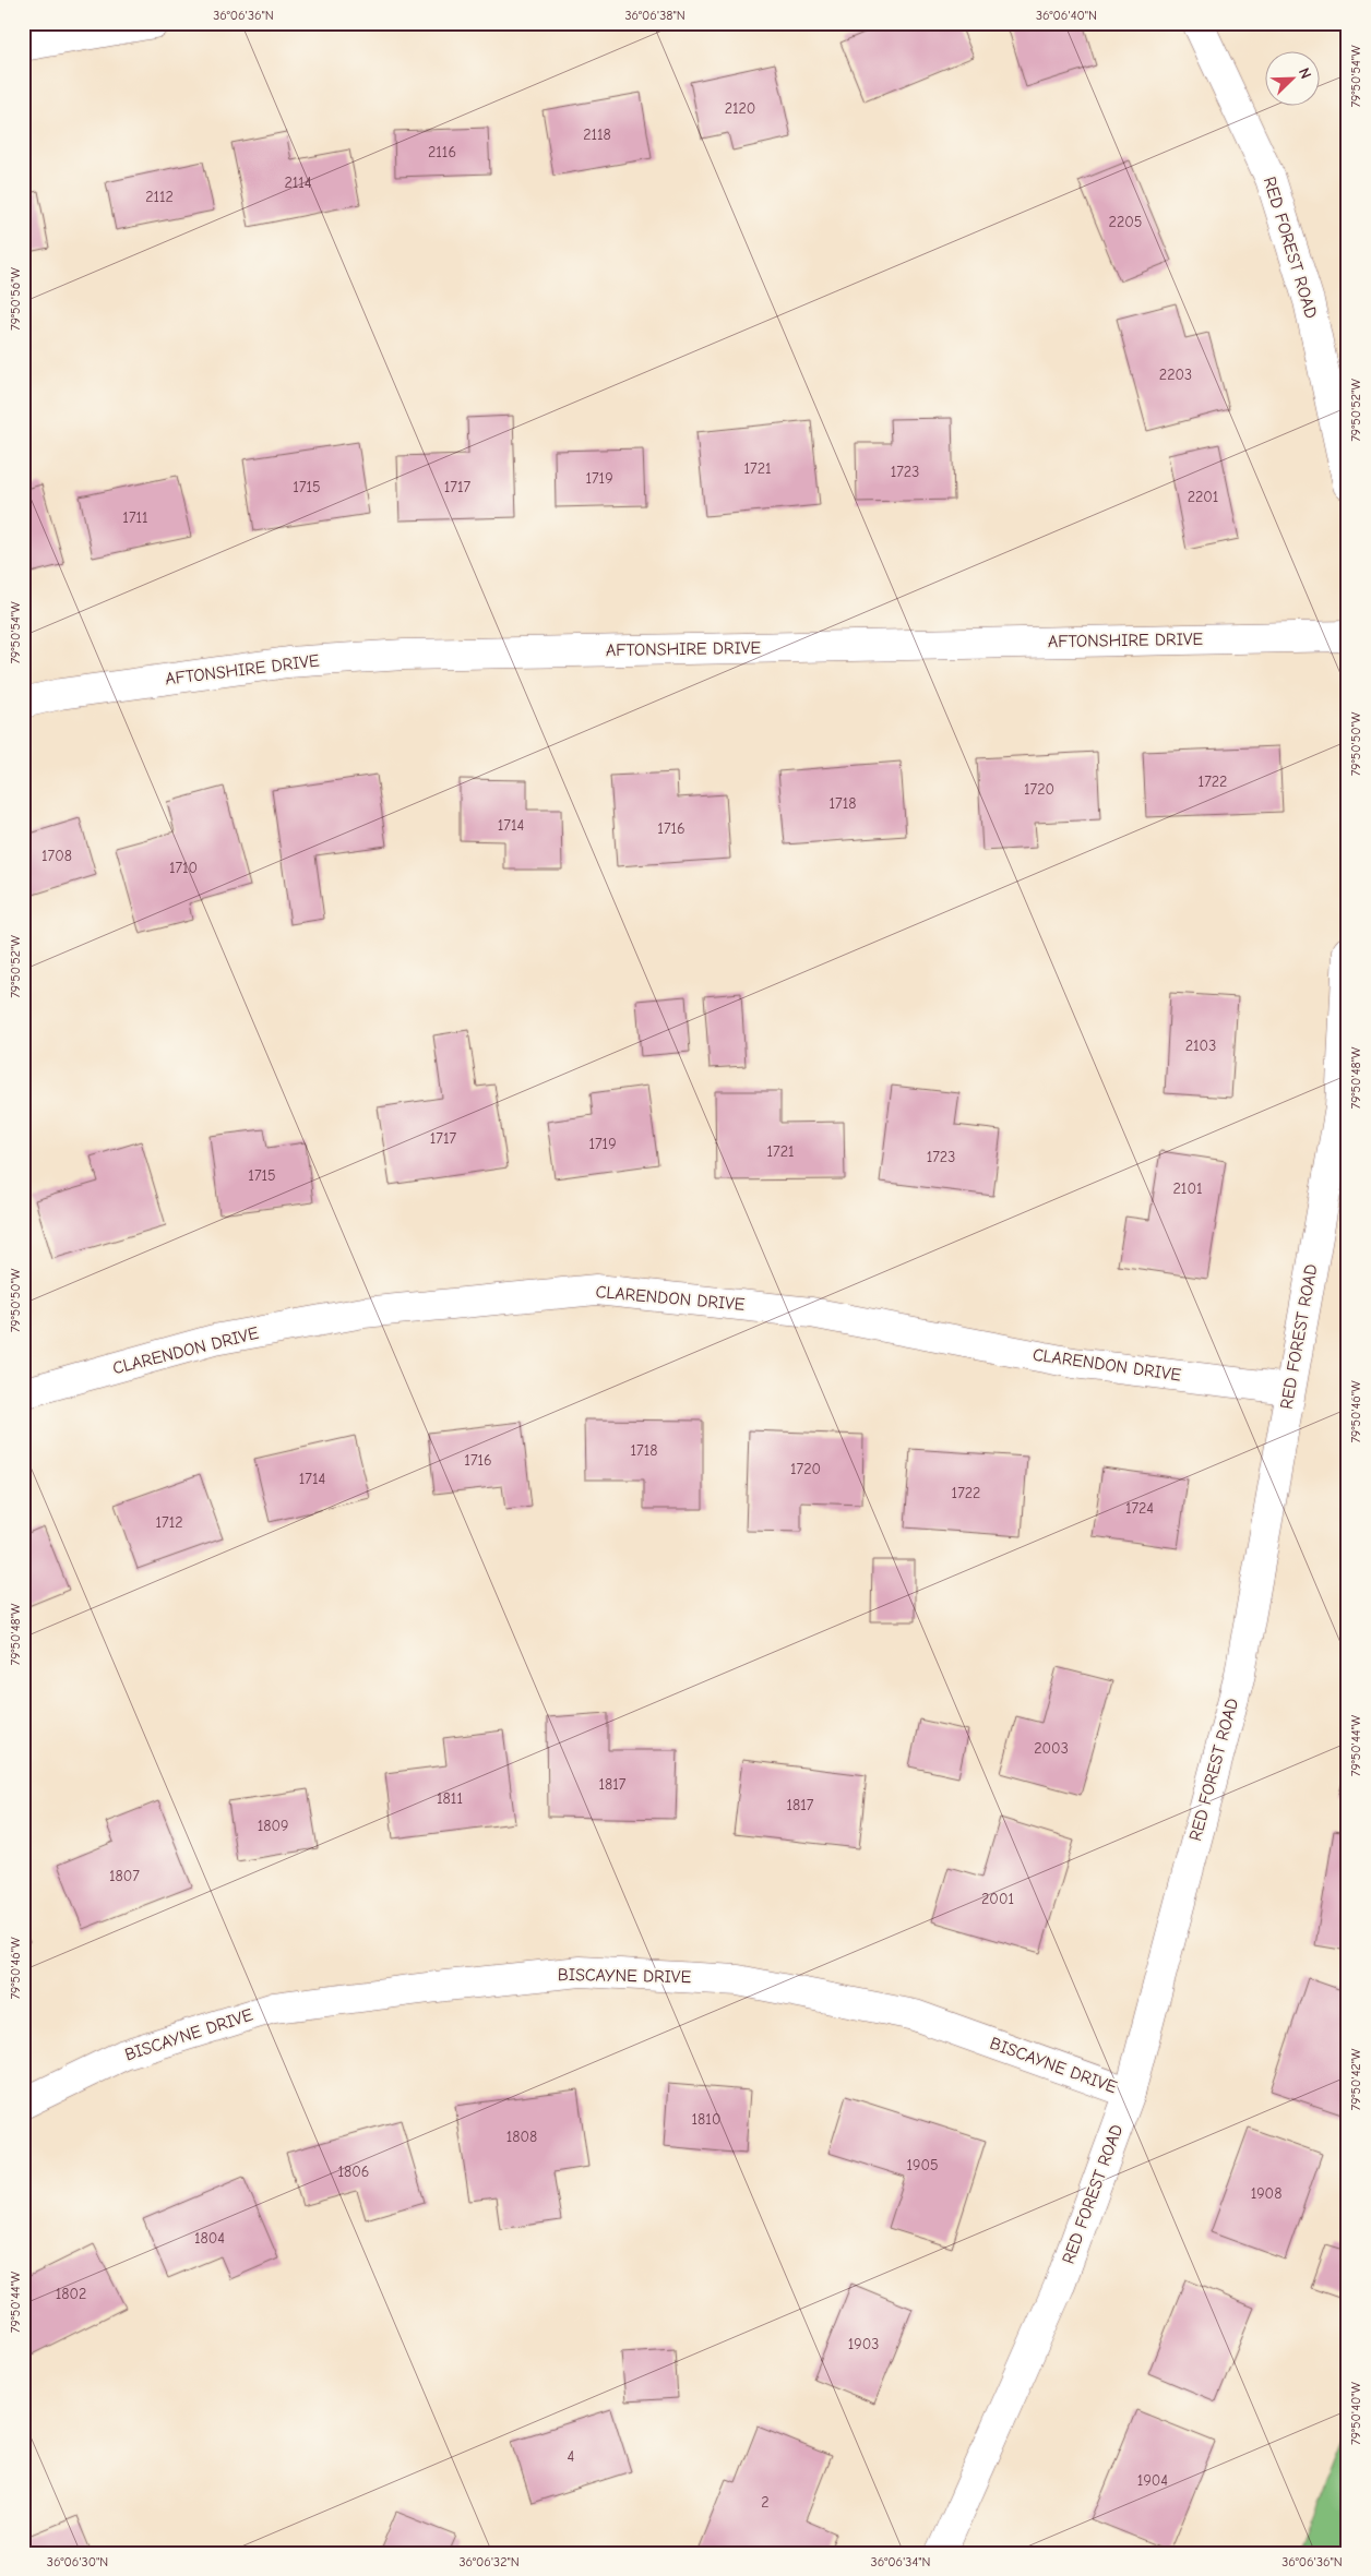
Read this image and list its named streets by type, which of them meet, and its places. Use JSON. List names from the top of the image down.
{
  "streets": {
    "street": [
      "RED FOREST ROAD",
      "AFTONSHIRE DRIVE",
      "CLARENDON DRIVE",
      "BISCAYNE DRIVE"
    ]
  },
  "crossings": [
    ["RED FOREST ROAD", "CLARENDON DRIVE"],
    ["RED FOREST ROAD", "BISCAYNE DRIVE"]
  ],
  "house_numbers": [
    "2120",
    "2118",
    "2116",
    "2114",
    "2112",
    "2205",
    "2203",
    "1721",
    "1723",
    "1719",
    "1715",
    "1717",
    "2201",
    "1711",
    "1722",
    "1720",
    "1718",
    "1714",
    "1716",
    "1708",
    "1710",
    "2103",
    "1717",
    "1719",
    "1721",
    "1723",
    "1715",
    "2101",
    "1718",
    "1716",
    "1720",
    "1714",
    "1722",
    "1724",
    "1712",
    "2003",
    "1817",
    "1811",
    "1817",
    "1809",
    "1807",
    "2001",
    "1810",
    "1808",
    "1905",
    "1806",
    "1908",
    "1804",
    "1802",
    "1903",
    "4",
    "1904",
    "2"
  ],
  "north": "top right",
  "coordinates": [
    "36°06'36\"N",
    "36°06'38\"N",
    "36°06'40\"N",
    "79°50'54\"W",
    "79°50'56\"W",
    "79°50'52\"W",
    "79°50'50\"W",
    "79°50'48\"W",
    "79°50'46\"W",
    "79°50'44\"W",
    "79°50'42\"W",
    "79°50'40\"W",
    "36°06'30\"N",
    "36°06'32\"N",
    "36°06'34\"N"
  ]
}
